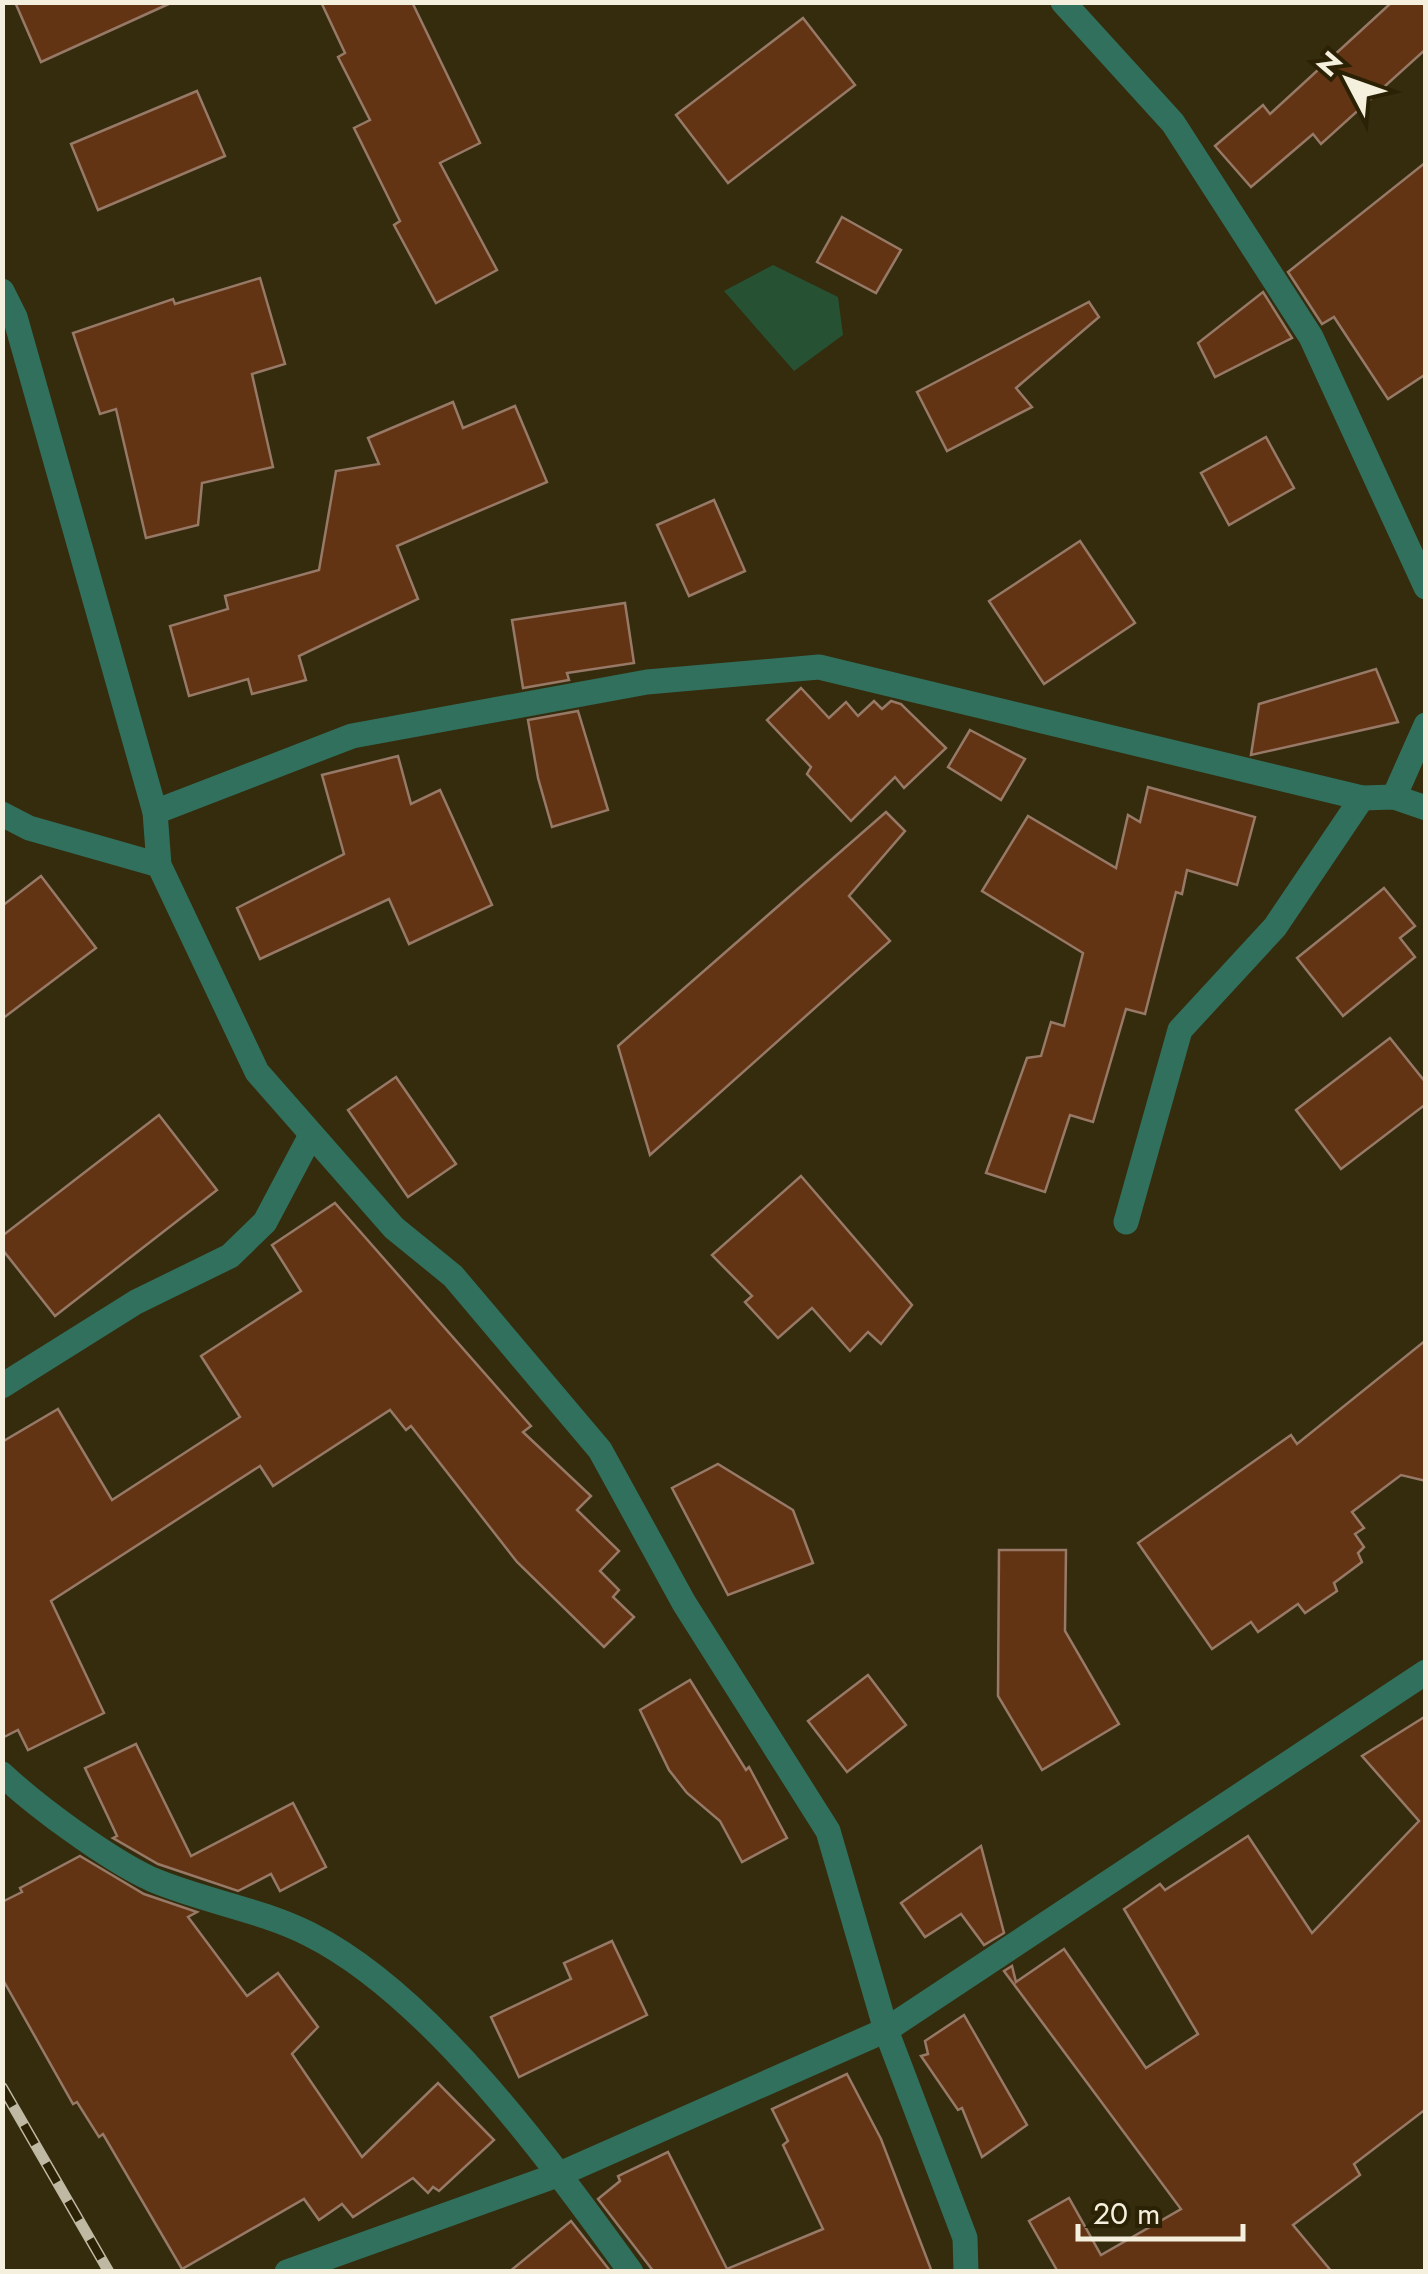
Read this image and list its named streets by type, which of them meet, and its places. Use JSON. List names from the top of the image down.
{
  "scale_bar": "20 m",
  "north": "top left"
}
